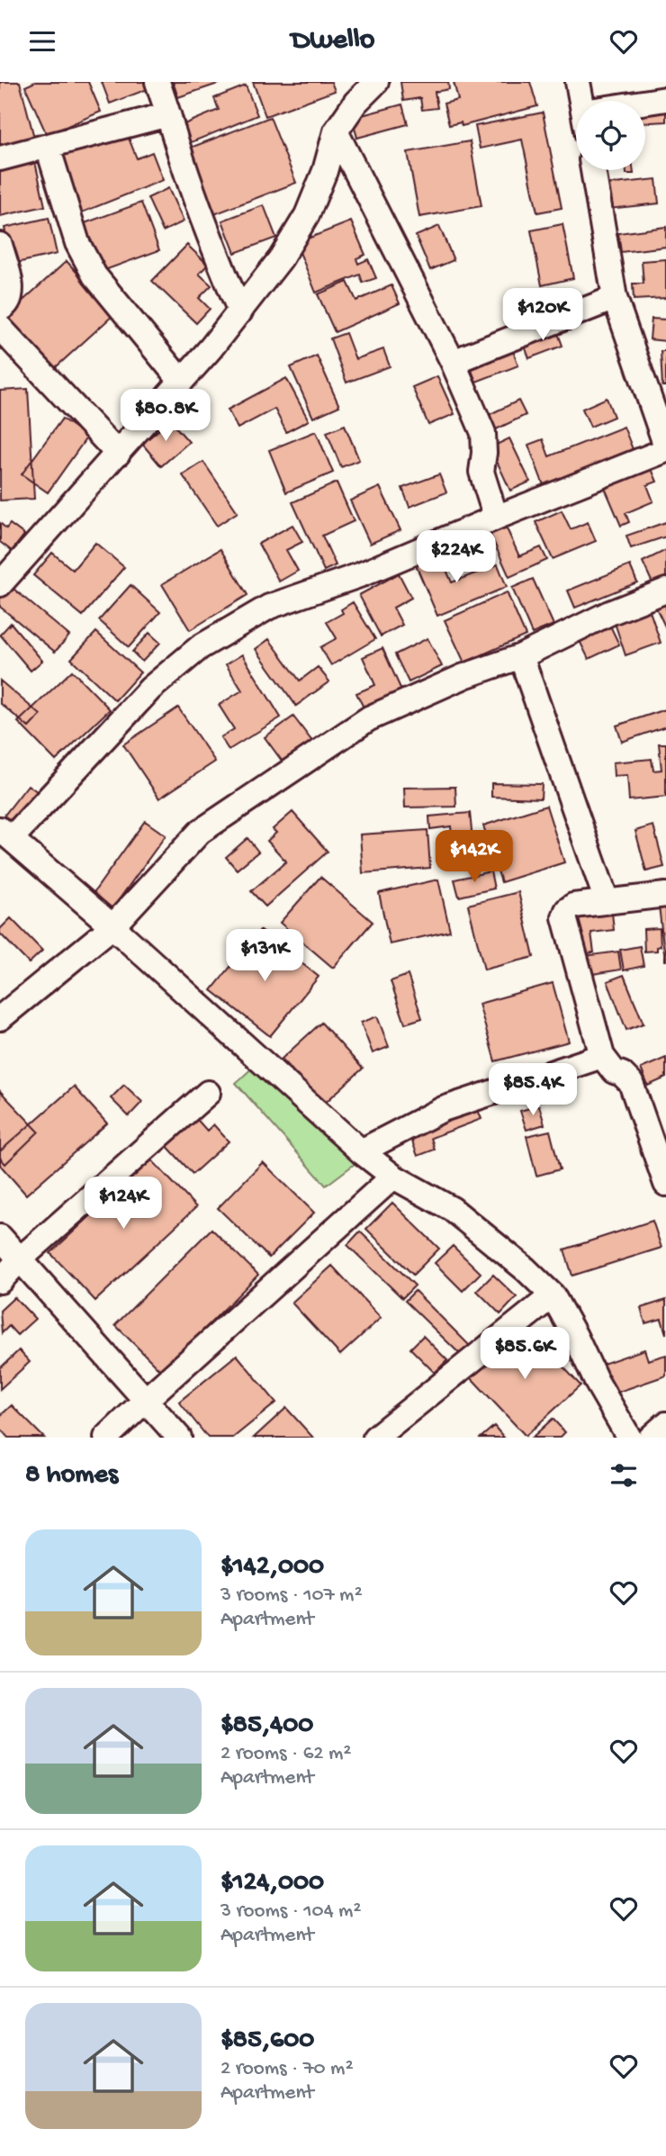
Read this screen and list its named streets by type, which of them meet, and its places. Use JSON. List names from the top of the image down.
{
  "page": {
    "header": "Dwello",
    "price": [
      "$120K",
      "$80.8K",
      "$224K",
      "$142K",
      "$131K",
      "$85.4K",
      "$124K",
      "$85.6K"
    ],
    "heading": "8 homes",
    "list": [
      {
        "name": "$142,000",
        "note": "3 rooms · 107 m² · Apartment"
      },
      {
        "name": "$85,400",
        "note": "2 rooms · 62 m² · Apartment"
      },
      {
        "name": "$124,000",
        "note": "3 rooms · 104 m² · Apartment"
      },
      {
        "name": "$85,600",
        "note": "2 rooms · 70 m² · Apartment"
      }
    ]
  }
}
